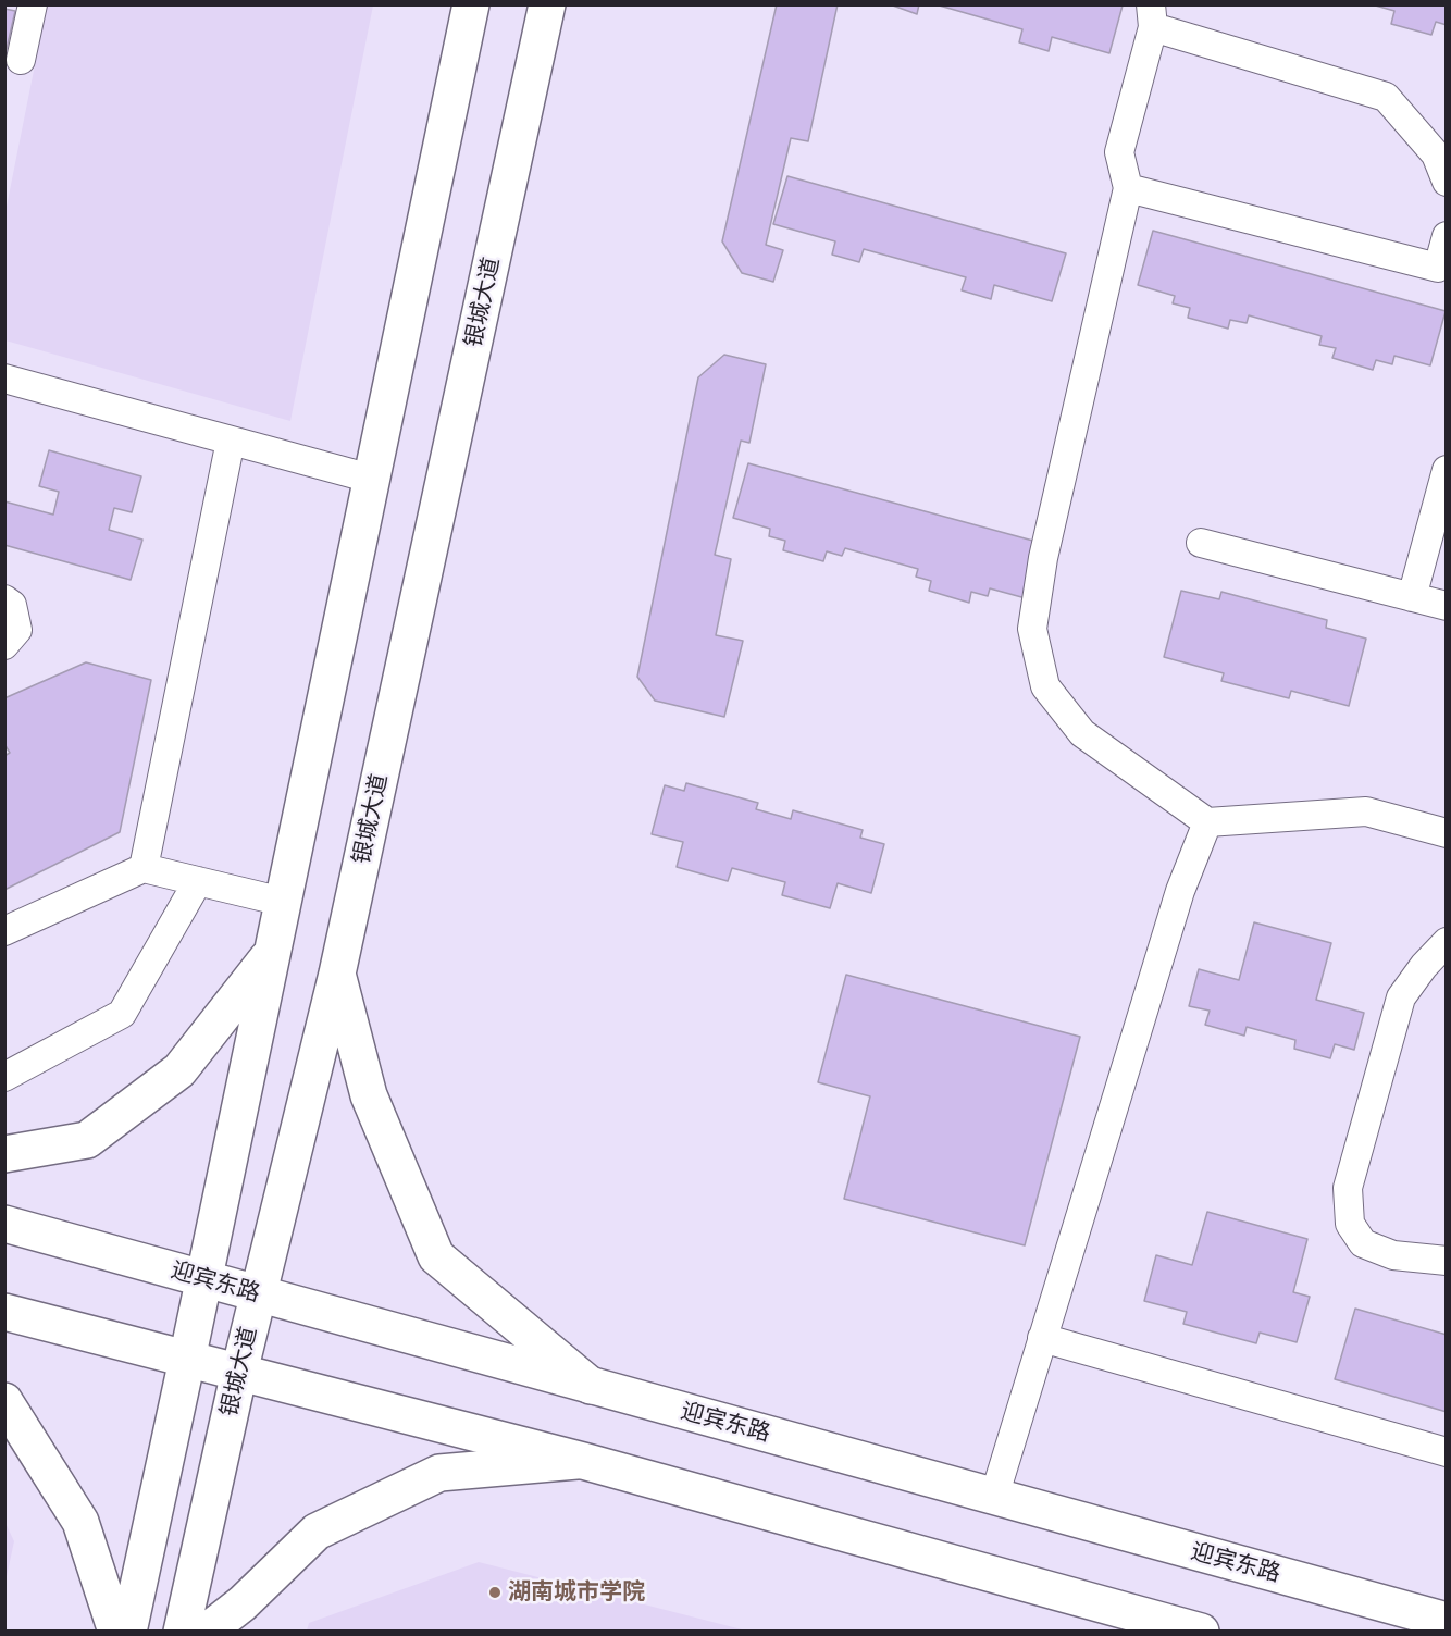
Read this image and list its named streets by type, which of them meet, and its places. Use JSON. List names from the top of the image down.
{
  "streets": {
    "main road": ["银城大道", "迎宾东路"]
  },
  "crossings": [
    ["银城大道", "迎宾东路"]
  ],
  "places": ["湖南城市学院"]
}
